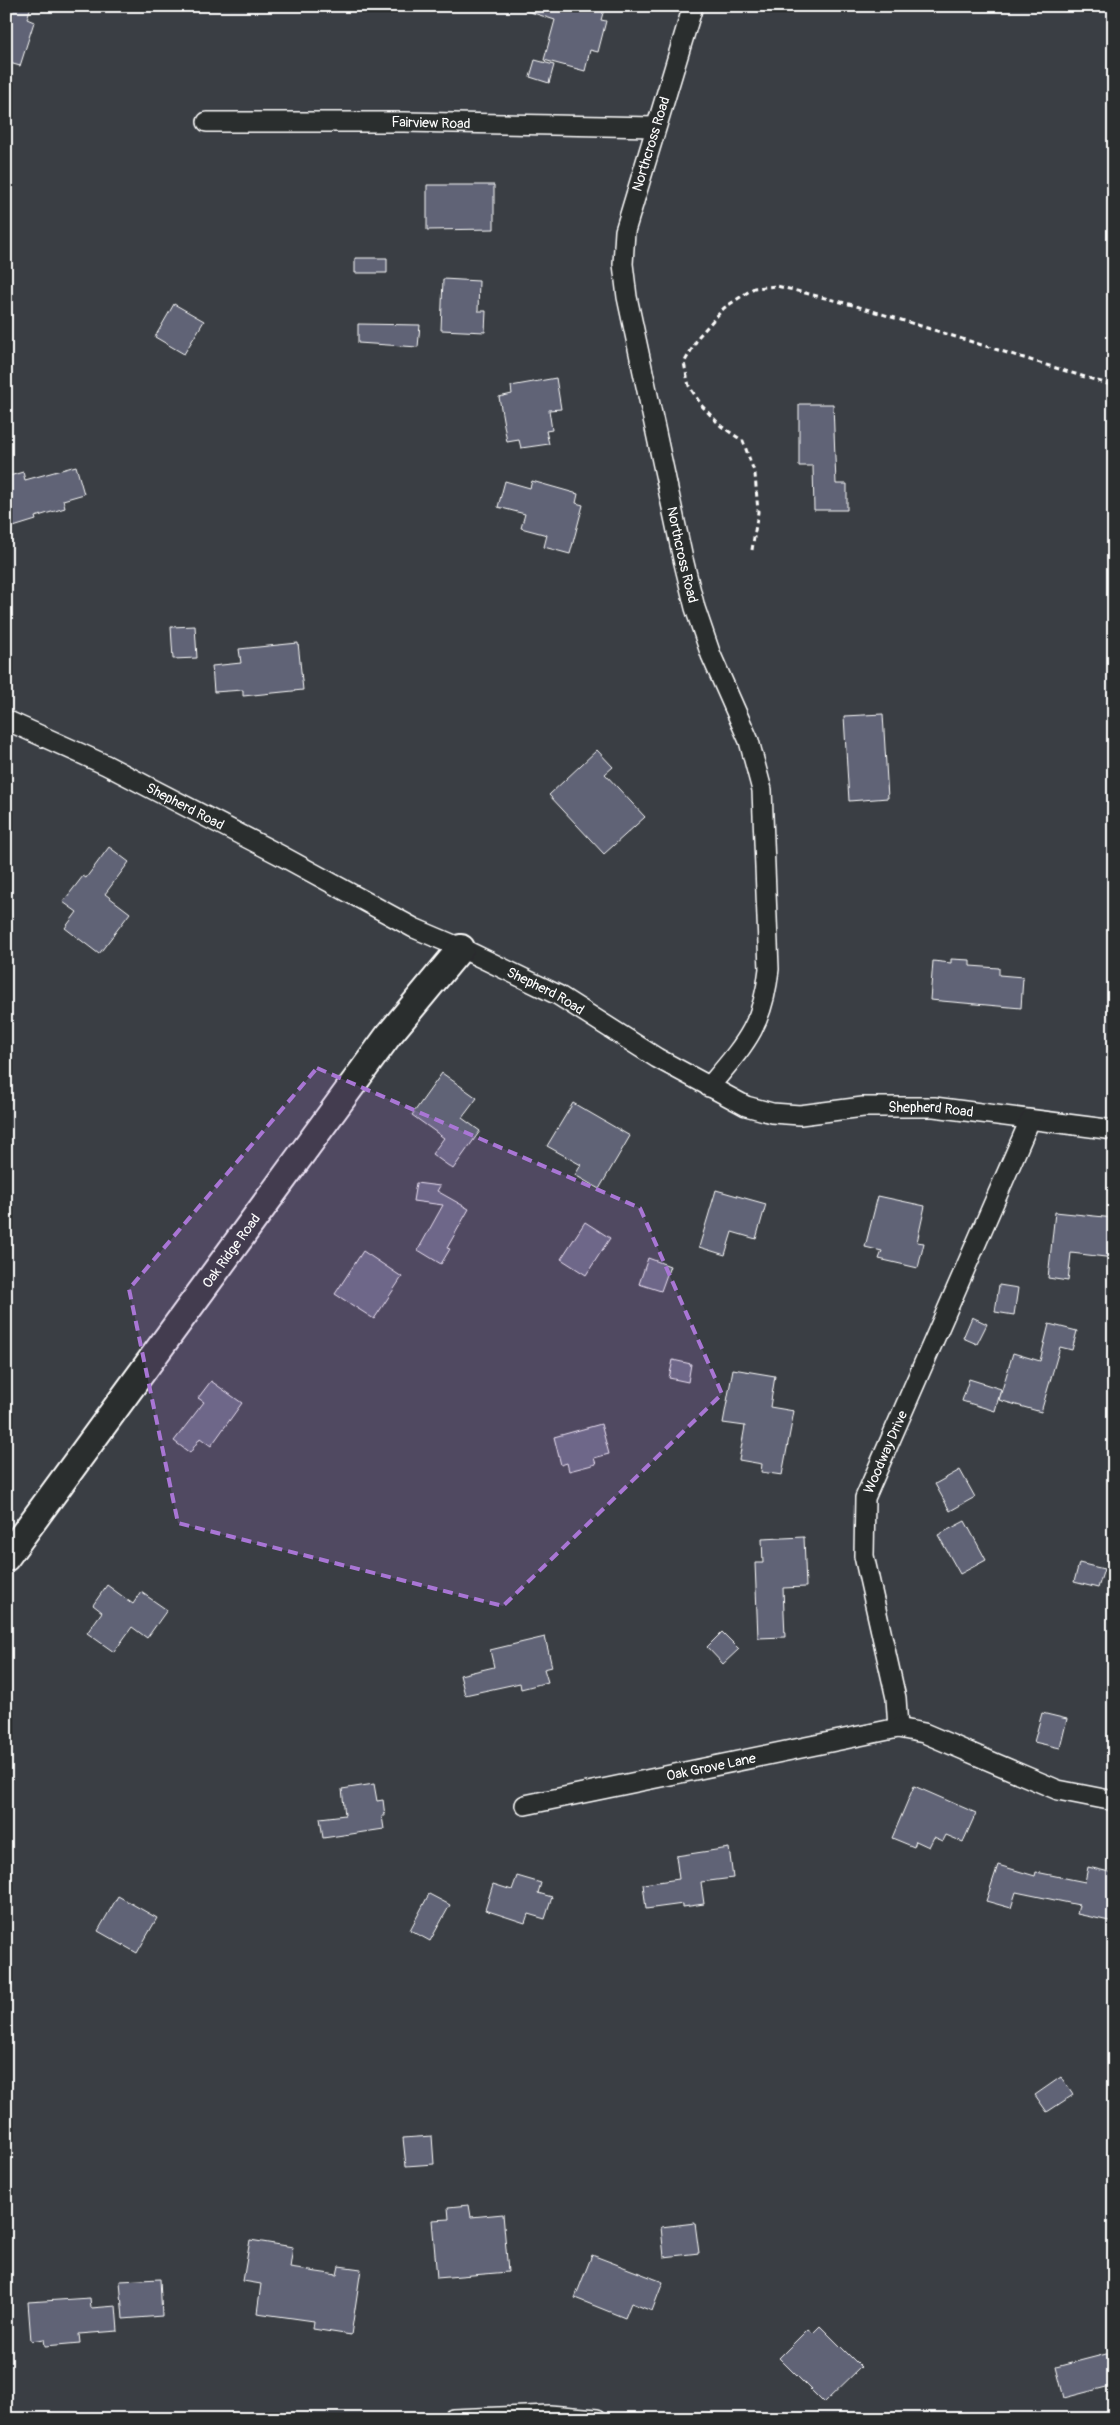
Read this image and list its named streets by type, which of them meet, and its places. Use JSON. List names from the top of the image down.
{
  "streets": {
    "street": [
      "Fairview Road",
      "Northcross Road",
      "Shepherd Road",
      "Oak Ridge Road",
      "Woodway Drive",
      "Oak Grove Lane"
    ]
  },
  "crossings": [
    ["Fairview Road", "Northcross Road"],
    ["Northcross Road", "Shepherd Road"],
    ["Shepherd Road", "Oak Ridge Road"],
    ["Shepherd Road", "Woodway Drive"],
    ["Woodway Drive", "Oak Grove Lane"]
  ]
}
